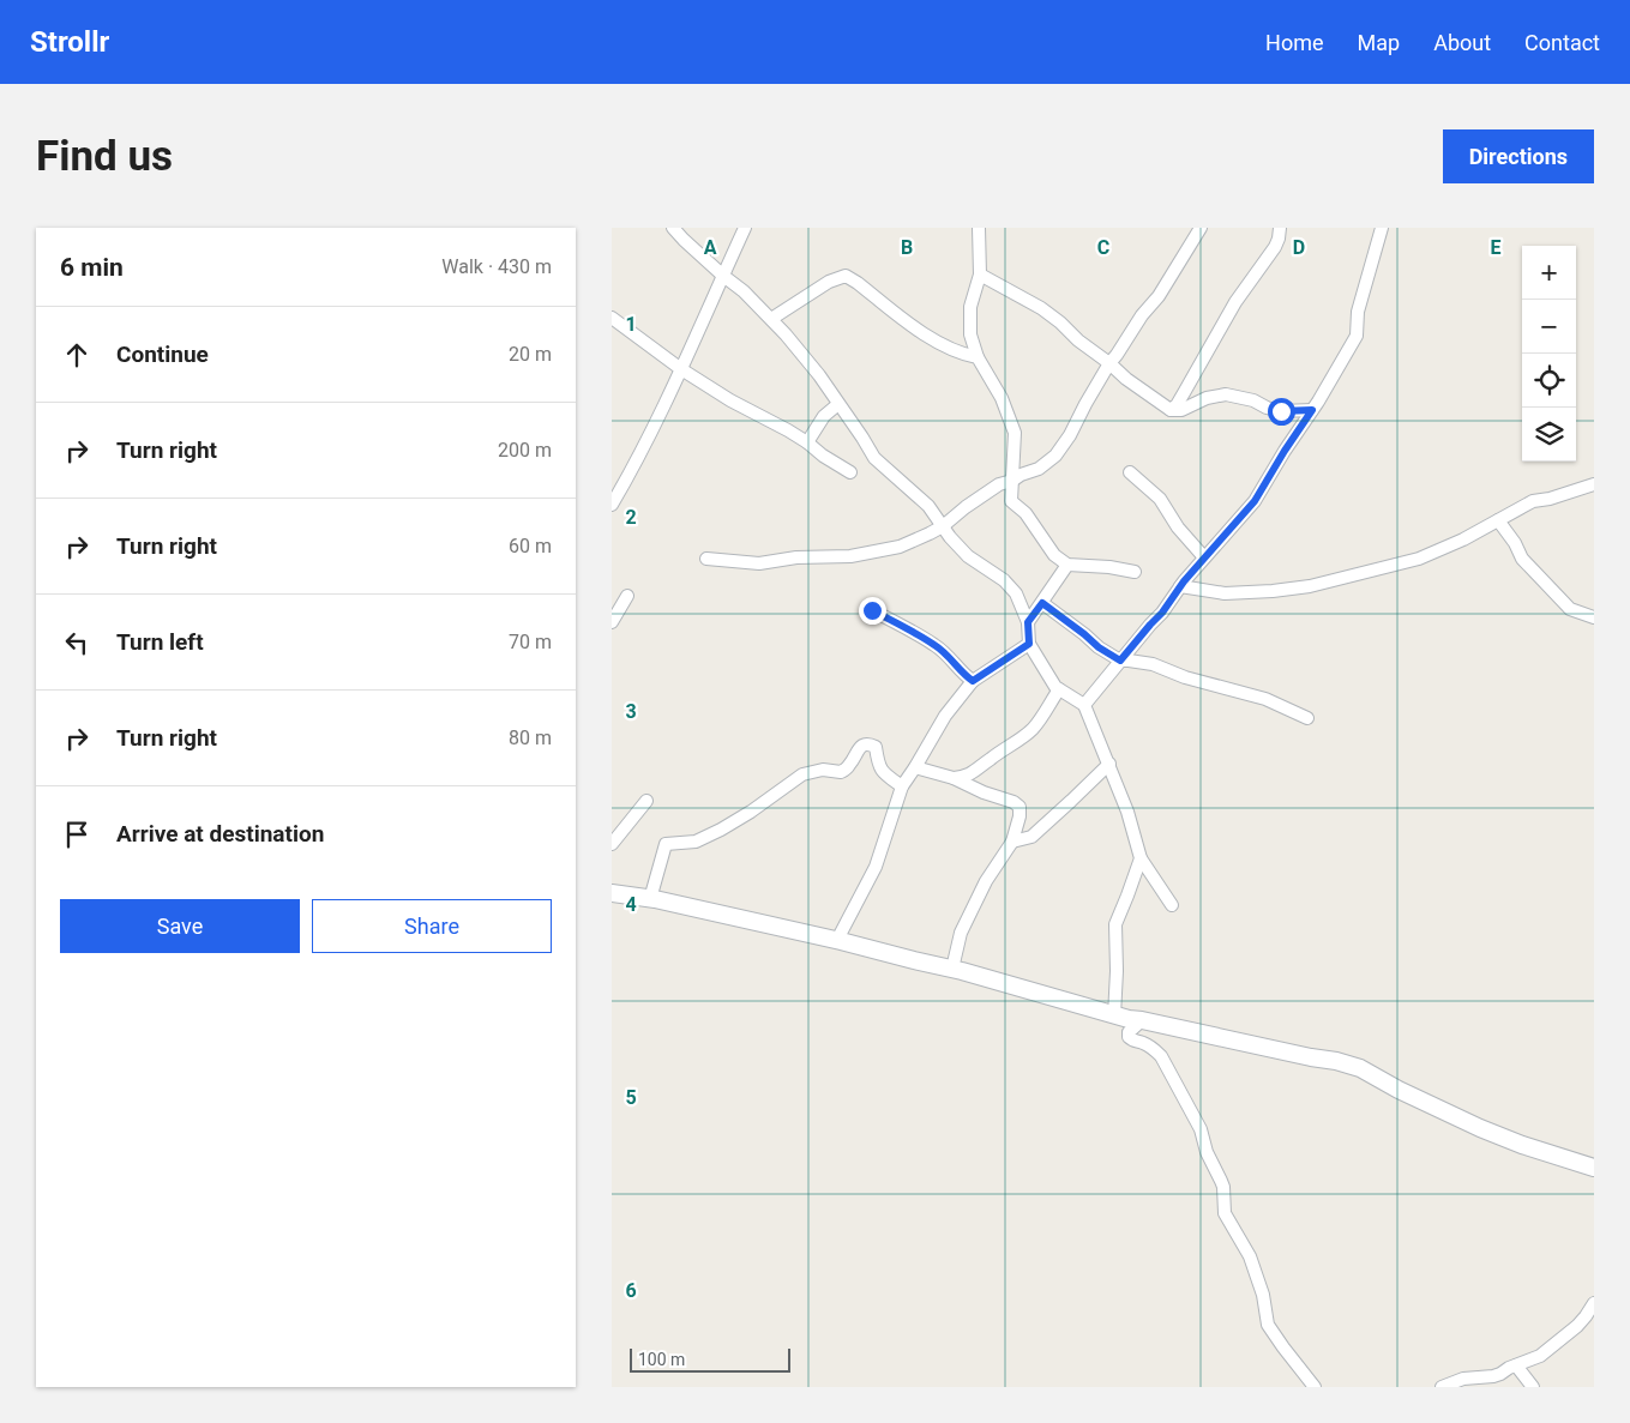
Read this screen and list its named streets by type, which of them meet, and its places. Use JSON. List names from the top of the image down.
{
  "scale_bar": "100 m",
  "page": {
    "header": "Strollr",
    "nav": [
      "Home",
      "Map",
      "About",
      "Contact"
    ],
    "buttons": [
      "Directions",
      ["Save", "Share"]
    ],
    "title": "Find us",
    "heading": ["6 min", "Walk · 430 m"],
    "map_buttons": ["+", "−"],
    "list": [
      ["Continue", "20 m"],
      ["Turn right", "200 m"],
      ["Turn right", "60 m"],
      ["Turn left", "70 m"],
      ["Turn right", "80 m"],
      "Arrive at destination"
    ],
    "scale": "100 m"
  },
  "grid": {
    "columns": [
      "A",
      "B",
      "C",
      "D",
      "E"
    ],
    "rows": [
      "1",
      "2",
      "3",
      "4",
      "5",
      "6"
    ]
  }
}
